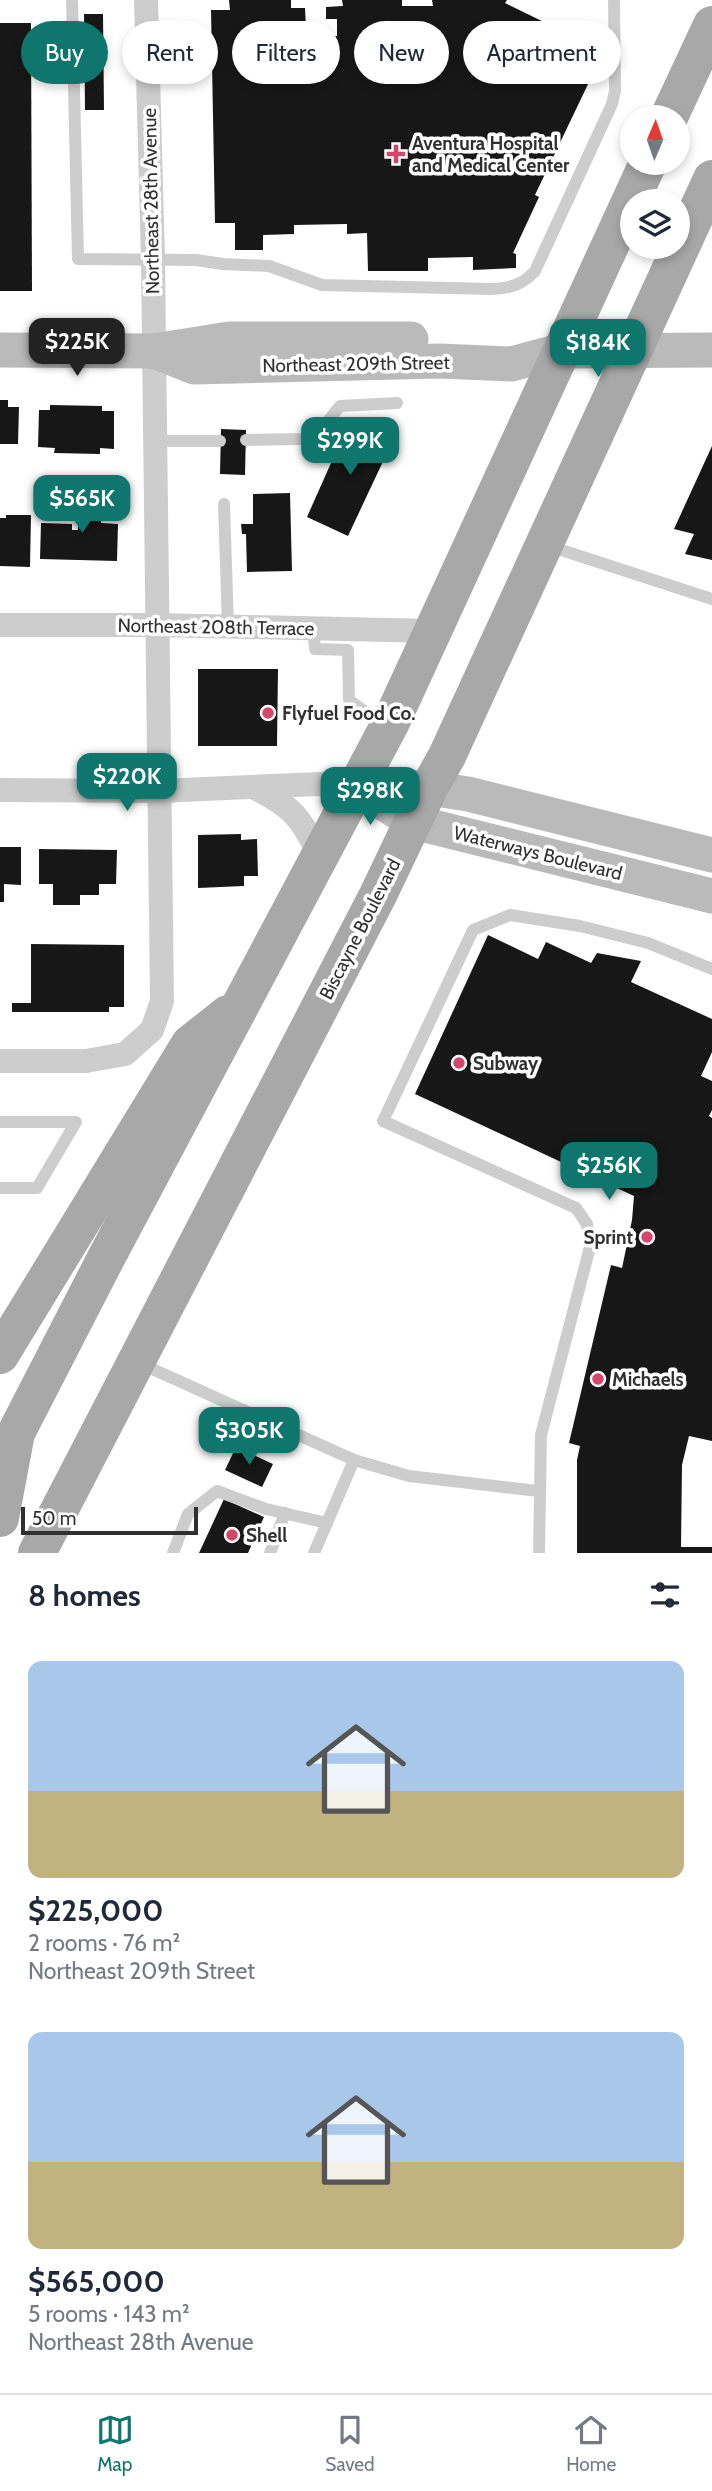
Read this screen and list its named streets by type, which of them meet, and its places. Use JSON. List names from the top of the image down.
{
  "streets": {
    "main road": ["Biscayne Boulevard"],
    "street": [
      "Northeast 28th Avenue",
      "Northeast 209th Street",
      "Northeast 208th Terrace",
      "Waterways Boulevard"
    ]
  },
  "crossings": [
    ["Northeast 28th Avenue", "Northeast 209th Street"],
    ["Northeast 28th Avenue", "Northeast 208th Terrace"],
    ["Northeast 209th Street", "Biscayne Boulevard"],
    ["Waterways Boulevard", "Biscayne Boulevard"]
  ],
  "places": {
    "health": ["Aventura Hospital and Medical Center"],
    "other": [
      "Flyfuel Food Co.",
      "Subway",
      "Sprint",
      "Michaels",
      "Shell"
    ]
  },
  "scale_bar": "50 m",
  "north": "top",
  "page": {
    "chip": [
      "Buy",
      "Rent",
      "Filters",
      "New",
      "Apartment"
    ],
    "price": [
      "$225K",
      "$184K",
      "$299K",
      "$565K",
      "$220K",
      "$298K",
      "$256K",
      "$305K"
    ],
    "scale": "50 m",
    "heading": "8 homes",
    "list": [
      {
        "name": "$225,000",
        "note": "2 rooms · 76 m² · Northeast 209th Street"
      },
      {
        "name": "$565,000",
        "note": "5 rooms · 143 m² · Northeast 28th Avenue"
      }
    ],
    "tabs": ["Map", "Saved", "Home"]
  }
}
